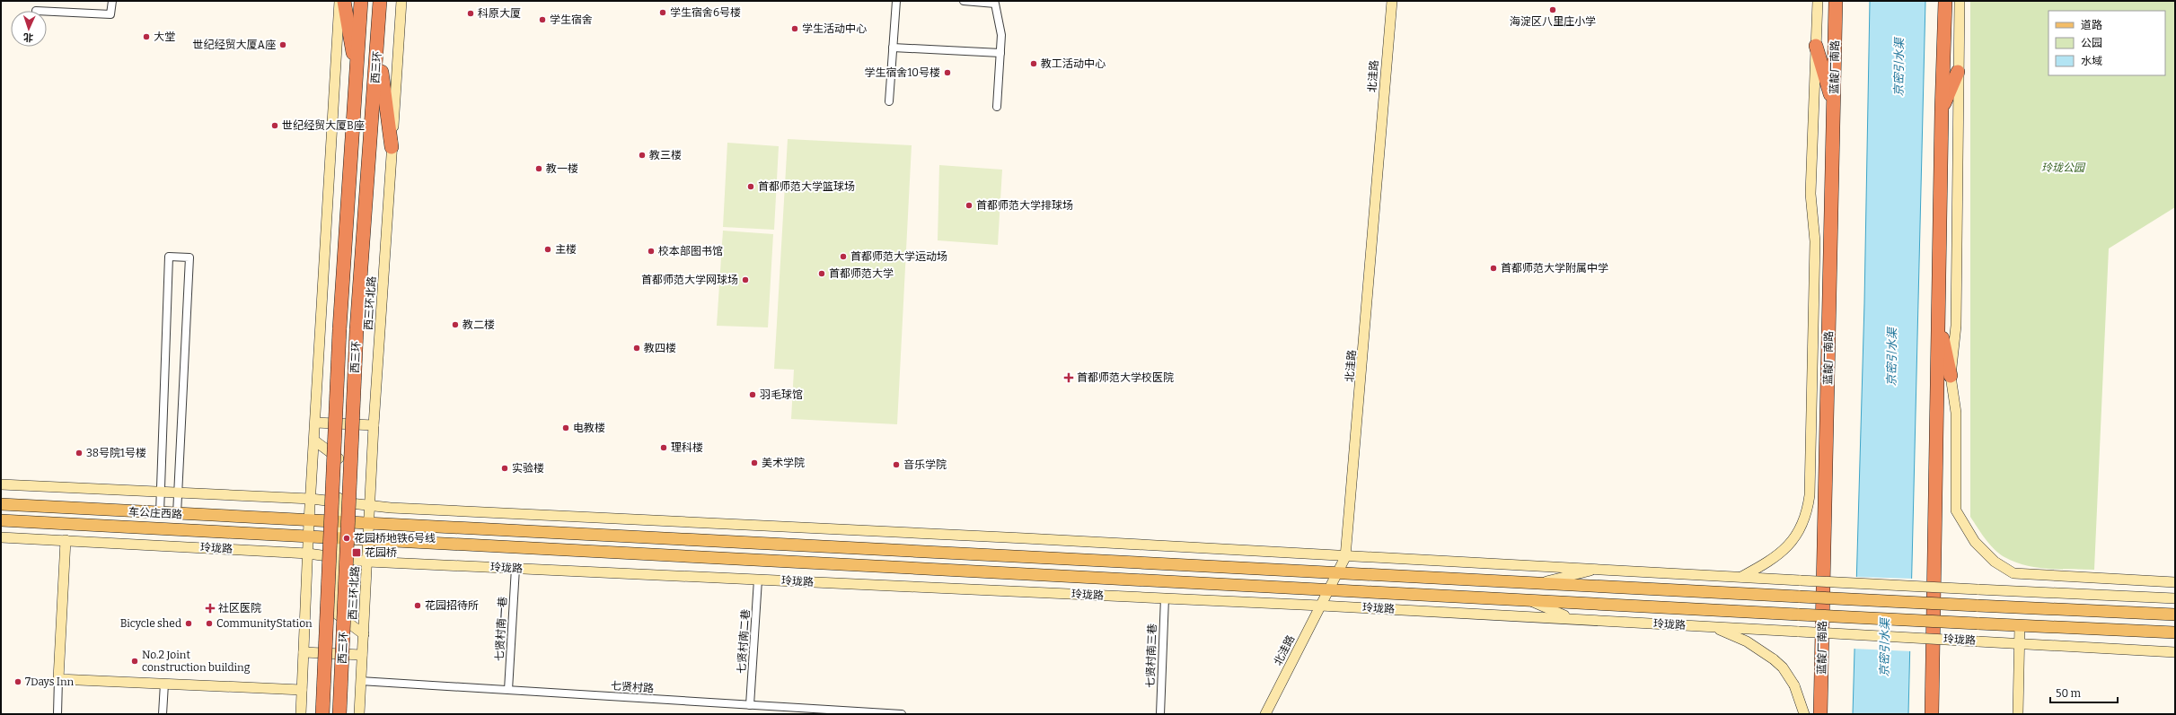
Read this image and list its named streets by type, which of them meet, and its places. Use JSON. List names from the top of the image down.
{
  "streets": {
    "highway": ["西三环", "蓝靛厂南路"],
    "main road": ["车公庄西路", "玲珑路"],
    "street": [
      "北洼路",
      "西三环北路",
      "七贤村南一巷",
      "七贤村南二巷",
      "七贤村南三巷",
      "七贤村路"
    ]
  },
  "crossings": [
    ["北洼路", "玲珑路"],
    ["西三环北路", "车公庄西路"],
    ["西三环北路", "玲珑路"],
    ["西三环北路", "七贤村路"],
    ["车公庄西路", "玲珑路"],
    ["玲珑路", "七贤村南一巷"],
    ["玲珑路", "七贤村南二巷"],
    ["玲珑路", "七贤村南三巷"],
    ["七贤村南一巷", "七贤村路"],
    ["七贤村南二巷", "七贤村路"]
  ],
  "water": ["京密引水渠"],
  "parks": ["玲珑公园"],
  "places": {
    "other": [
      "海淀区八里庄小学",
      "学生宿舍6号楼",
      "科原大厦",
      "学生宿舍",
      "学生活动中心",
      "大堂",
      "世纪经贸大厦A座",
      "教工活动中心",
      "学生宿舍10号楼",
      "世纪经贸大厦B座",
      "教三楼",
      "教一楼",
      "首都师范大学篮球场",
      "首都师范大学排球场",
      "主楼",
      "校本部图书馆",
      "首都师范大学运动场",
      "首都师范大学附属中学",
      "首都师范大学",
      "首都师范大学网球场",
      "教二楼",
      "教四楼",
      "羽毛球馆",
      "电教楼",
      "理科楼",
      "38号院1号楼",
      "美术学院",
      "音乐学院",
      "实验楼",
      "花园桥地铁6号线",
      "花园招待所",
      "Bicycle shed",
      "CommunityStation",
      "No.2 Joint construction building",
      "7Days Inn"
    ],
    "health": ["首都师范大学校医院", "社区医院"],
    "transit": ["花园桥"]
  },
  "legend": ["道路", "公园", "水域"],
  "scale_bar": "50 m",
  "north": "bottom"
}
